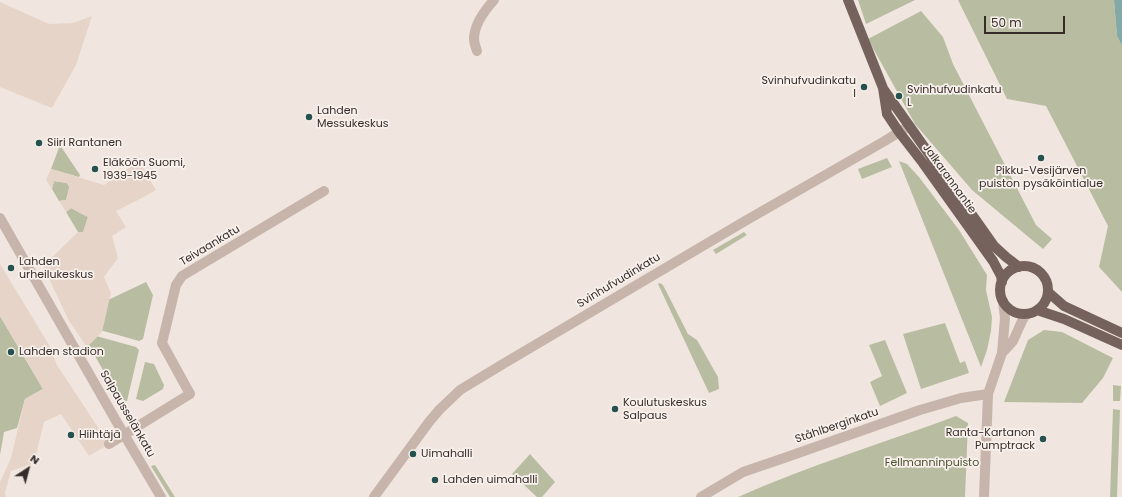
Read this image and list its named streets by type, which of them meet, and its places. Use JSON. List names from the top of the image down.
{
  "streets": {
    "main road": ["Jalkarannantie"],
    "street": [
      "Teivaankatu",
      "Svinhufvudinkatu",
      "Salpausselänkatu",
      "Ståhlberginkatu"
    ]
  },
  "crossings": [
    ["Jalkarannantie", "Svinhufvudinkatu"],
    ["Teivaankatu", "Salpausselänkatu"]
  ],
  "parks": ["Fellmanninpuisto"],
  "places": [
    "Svinhufvudinkatu I",
    "Svinhufvudinkatu L",
    "Lahden Messukeskus",
    "Siiri Rantanen",
    "Pikku-Vesijärven puiston pysäköintialue",
    "Eläköön Suomi, 1939-1945",
    "Lahden urheilukeskus",
    "Lahden stadion",
    "Koulutuskeskus Salpaus",
    "Hiihtäjä",
    "Ranta-Kartanon Pumptrack",
    "Uimahalli",
    "Lahden uimahalli"
  ],
  "scale_bar": "50 m",
  "north": "top right"
}
